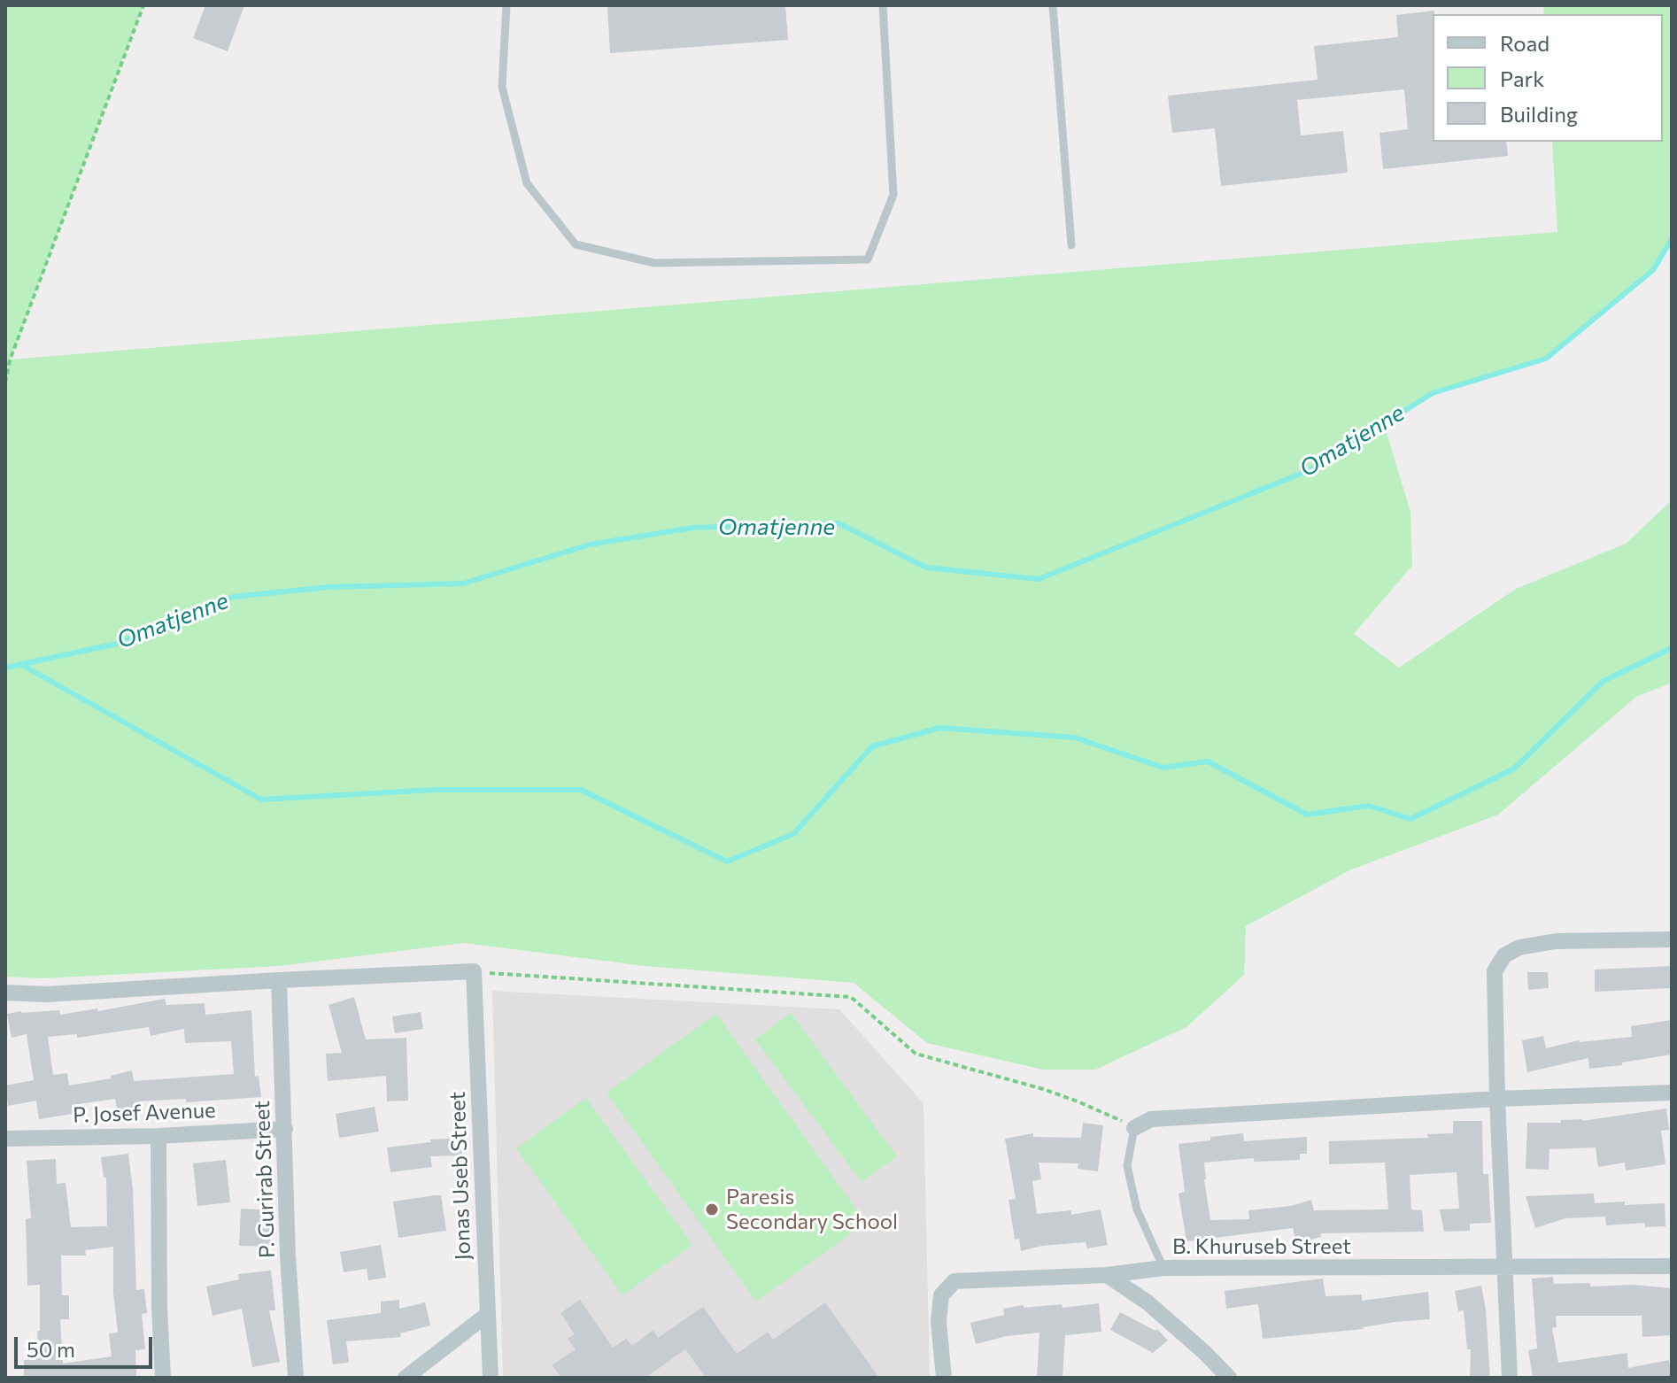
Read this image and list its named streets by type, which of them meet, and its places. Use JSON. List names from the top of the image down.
{
  "streets": {
    "street": [
      "P. Josef Avenue",
      "Jonas Useb Street",
      "P. Gurirab Street",
      "B. Khuruseb Street"
    ]
  },
  "crossings": [
    ["P. Josef Avenue", "P. Gurirab Street"]
  ],
  "water": ["Omatjenne"],
  "places": ["Paresis Secondary School"],
  "legend": ["Road", "Park", "Building"],
  "scale_bar": "50 m"
}
